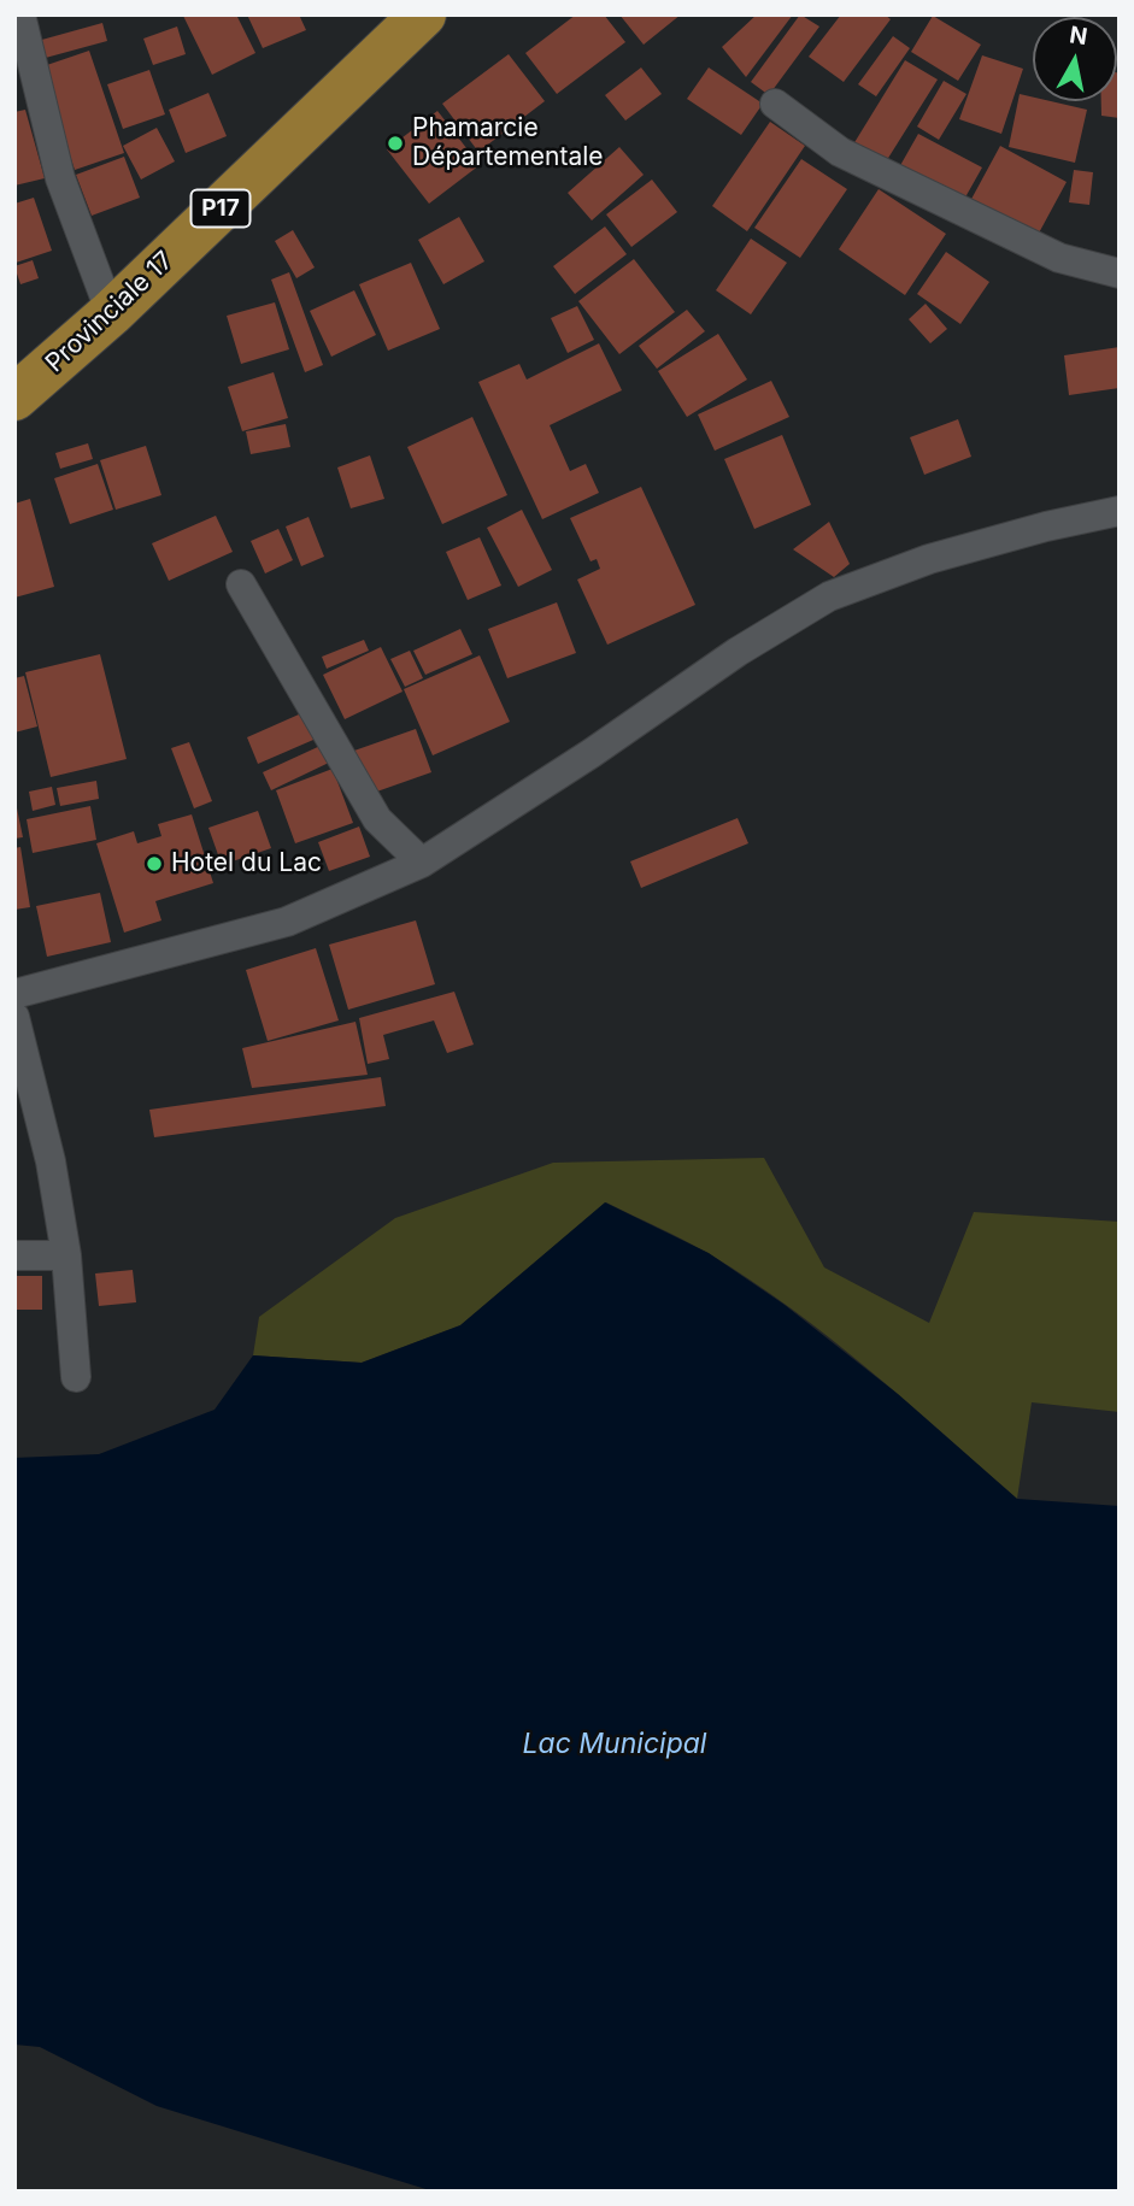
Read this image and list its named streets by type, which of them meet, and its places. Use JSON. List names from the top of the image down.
{
  "streets": {
    "main road": ["P17", "Provinciale 17"]
  },
  "water": ["Lac Municipal"],
  "places": ["Phamarcie Départementale", "Hotel du Lac"],
  "north": "top"
}
